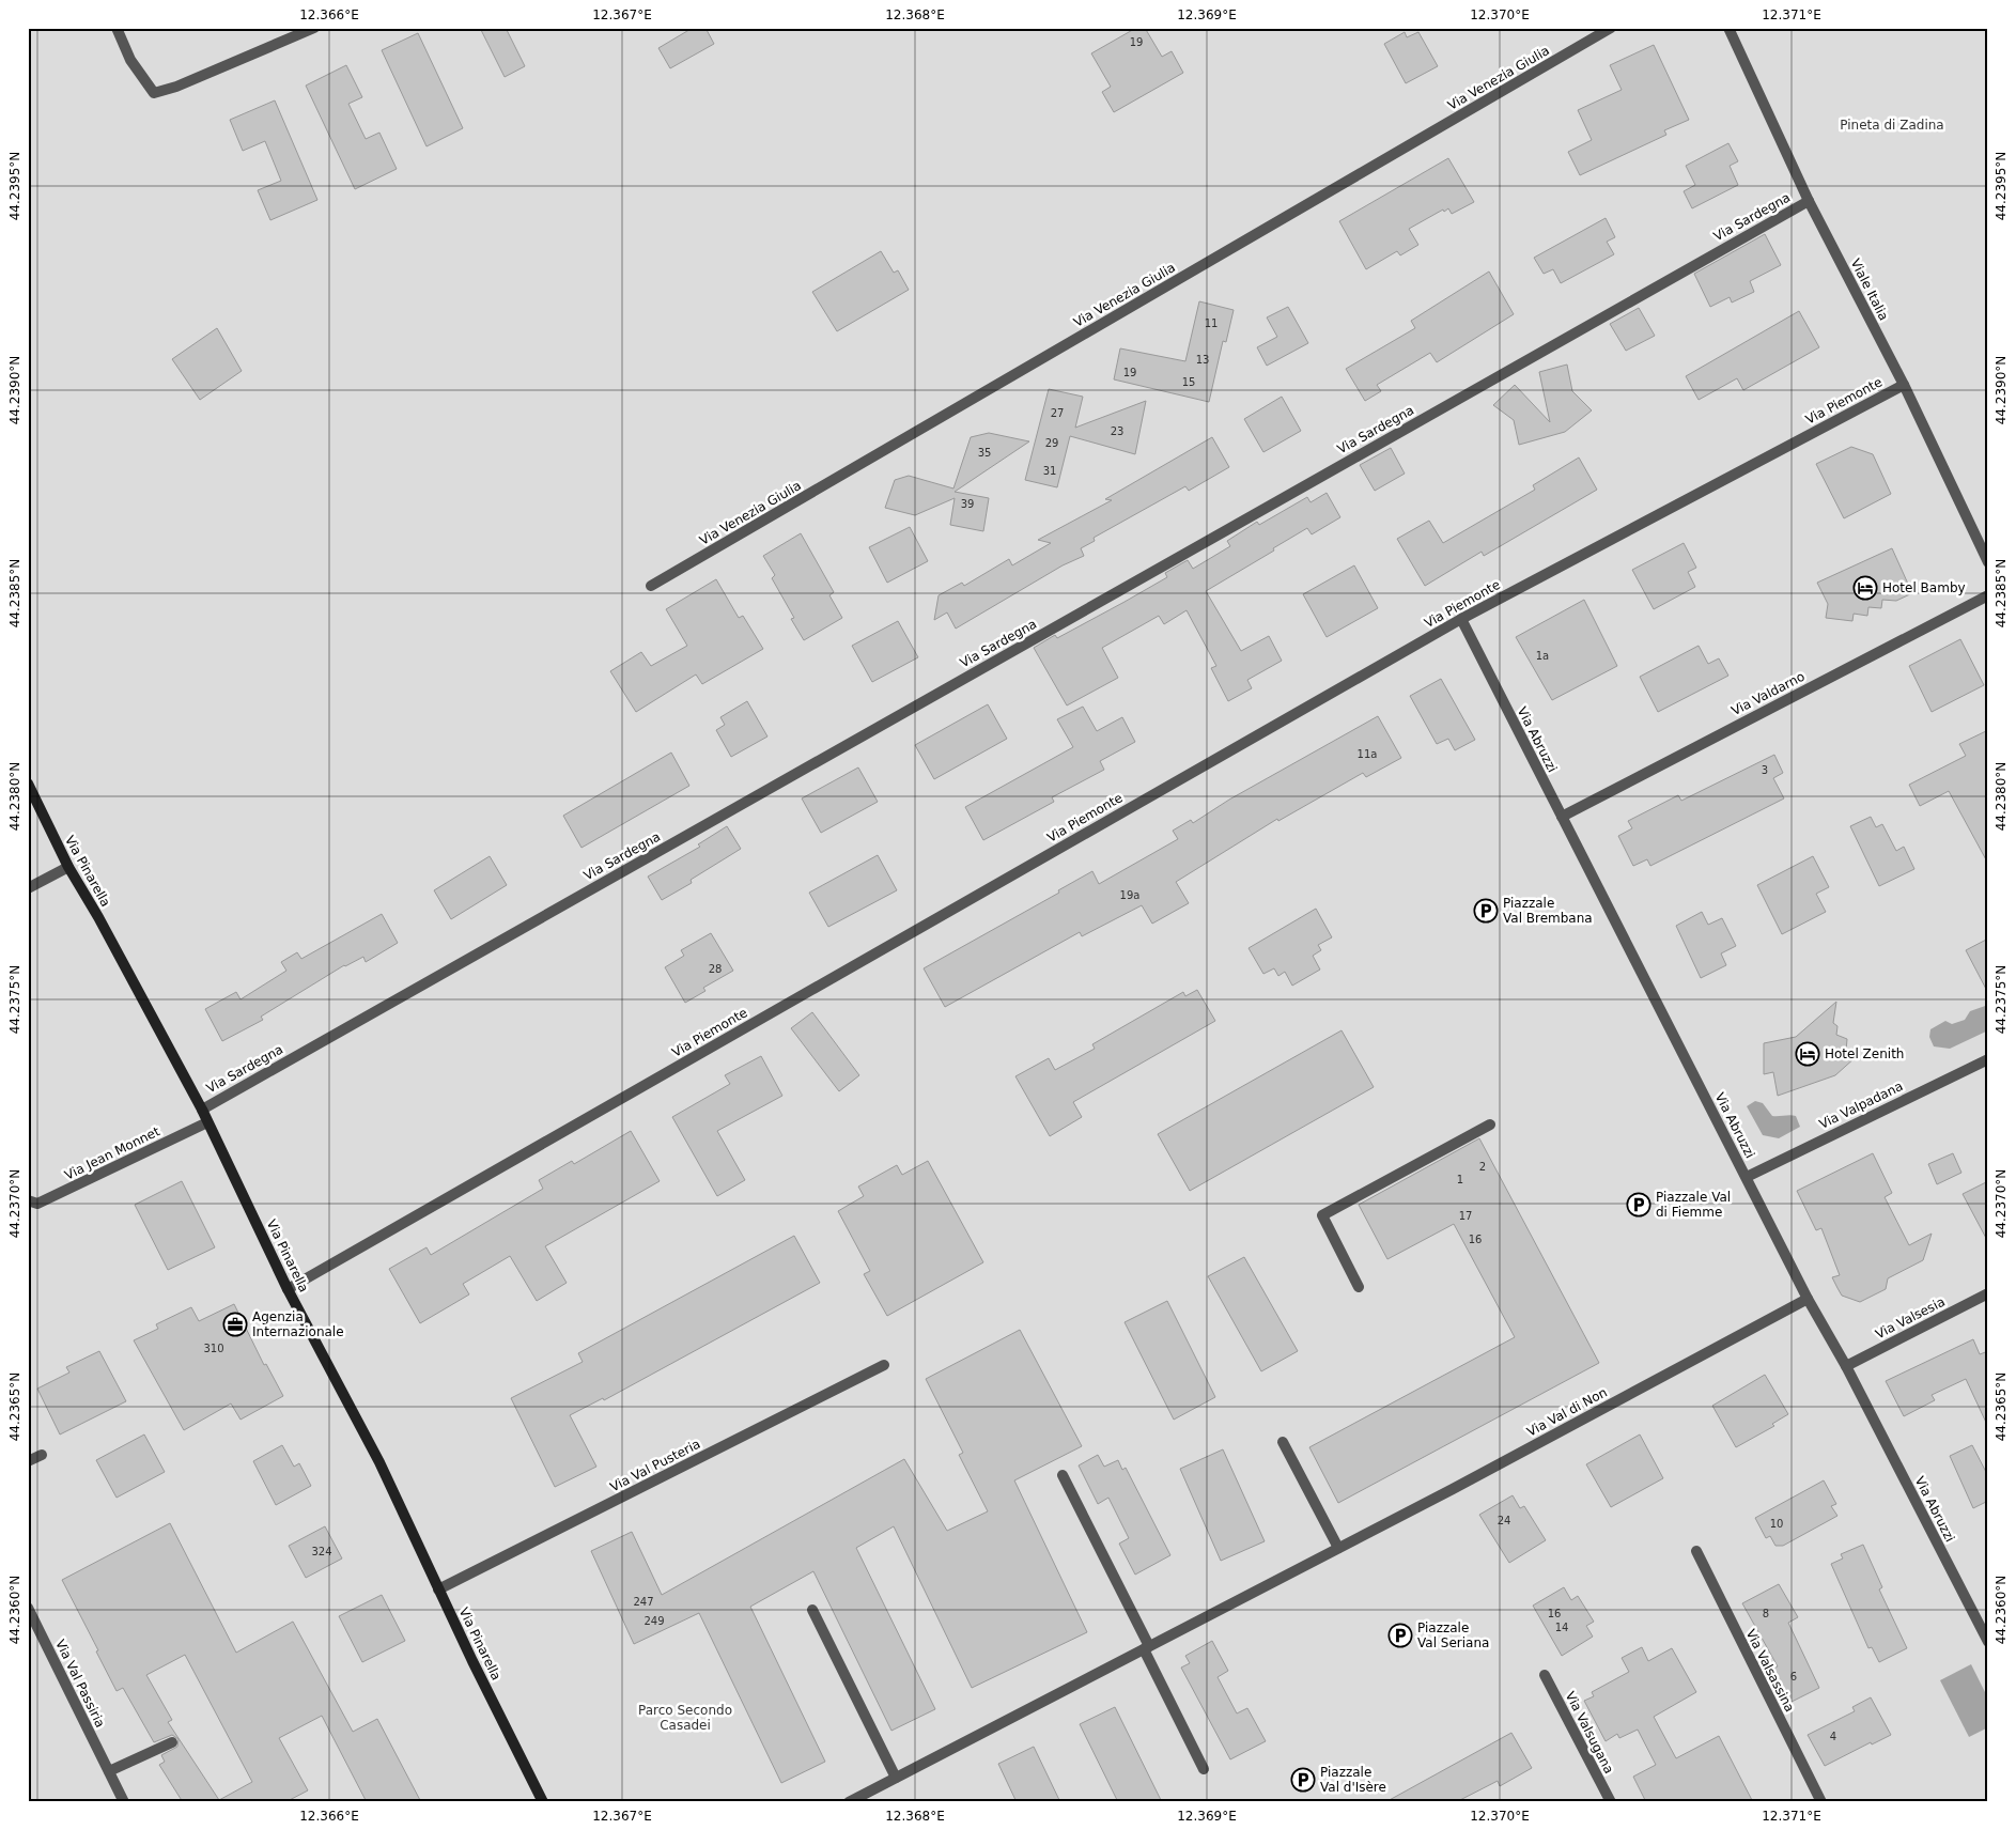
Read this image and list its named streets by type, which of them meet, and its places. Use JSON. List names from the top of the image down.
{
  "streets": {
    "street": [
      "Via Venezia Giulia",
      "Via Sardegna",
      "Viale Italia",
      "Via Piemonte",
      "Via Valdarno",
      "Via Abruzzi",
      "Via Pinarella",
      "Via Valpadana",
      "Via Jean Monnet",
      "Via Valsesia",
      "Via Val di Non",
      "Via Val Pusteria",
      "Via Valsassina",
      "Via Val Passiria",
      "Via Valsugana"
    ]
  },
  "crossings": [
    ["Via Sardegna", "Viale Italia"],
    ["Via Sardegna", "Via Pinarella"],
    ["Viale Italia", "Via Piemonte"],
    ["Via Piemonte", "Via Abruzzi"],
    ["Via Piemonte", "Via Pinarella"],
    ["Via Valdarno", "Via Abruzzi"],
    ["Via Abruzzi", "Via Valpadana"],
    ["Via Abruzzi", "Via Valsesia"],
    ["Via Abruzzi", "Via Val di Non"],
    ["Via Pinarella", "Via Jean Monnet"],
    ["Via Pinarella", "Via Val Pusteria"]
  ],
  "parks": ["Pineta di Zadina", "Parco Secondo Casadei"],
  "places": {
    "hotel": ["Hotel Bamby", "Hotel Zenith"],
    "parking": [
      "Piazzale Val Brembana",
      "Piazzale Val di Fiemme",
      "Piazzale Val Seriana",
      "Piazzale Val d'Isère"
    ],
    "office": ["Agenzia Internazionale"]
  },
  "house_numbers": [
    "19",
    "11",
    "13",
    "19",
    "15",
    "27",
    "23",
    "29",
    "35",
    "31",
    "39",
    "1a",
    "11a",
    "3",
    "19a",
    "28",
    "2",
    "1",
    "17",
    "16",
    "310",
    "24",
    "10",
    "324",
    "247",
    "16",
    "8",
    "249",
    "14",
    "6",
    "4"
  ],
  "coordinates": [
    "12.366°E",
    "12.367°E",
    "12.368°E",
    "12.369°E",
    "12.370°E",
    "12.371°E",
    "44.2395°N",
    "44.2390°N",
    "44.2385°N",
    "44.2380°N",
    "44.2375°N",
    "44.2370°N",
    "44.2365°N",
    "44.2360°N"
  ]
}
